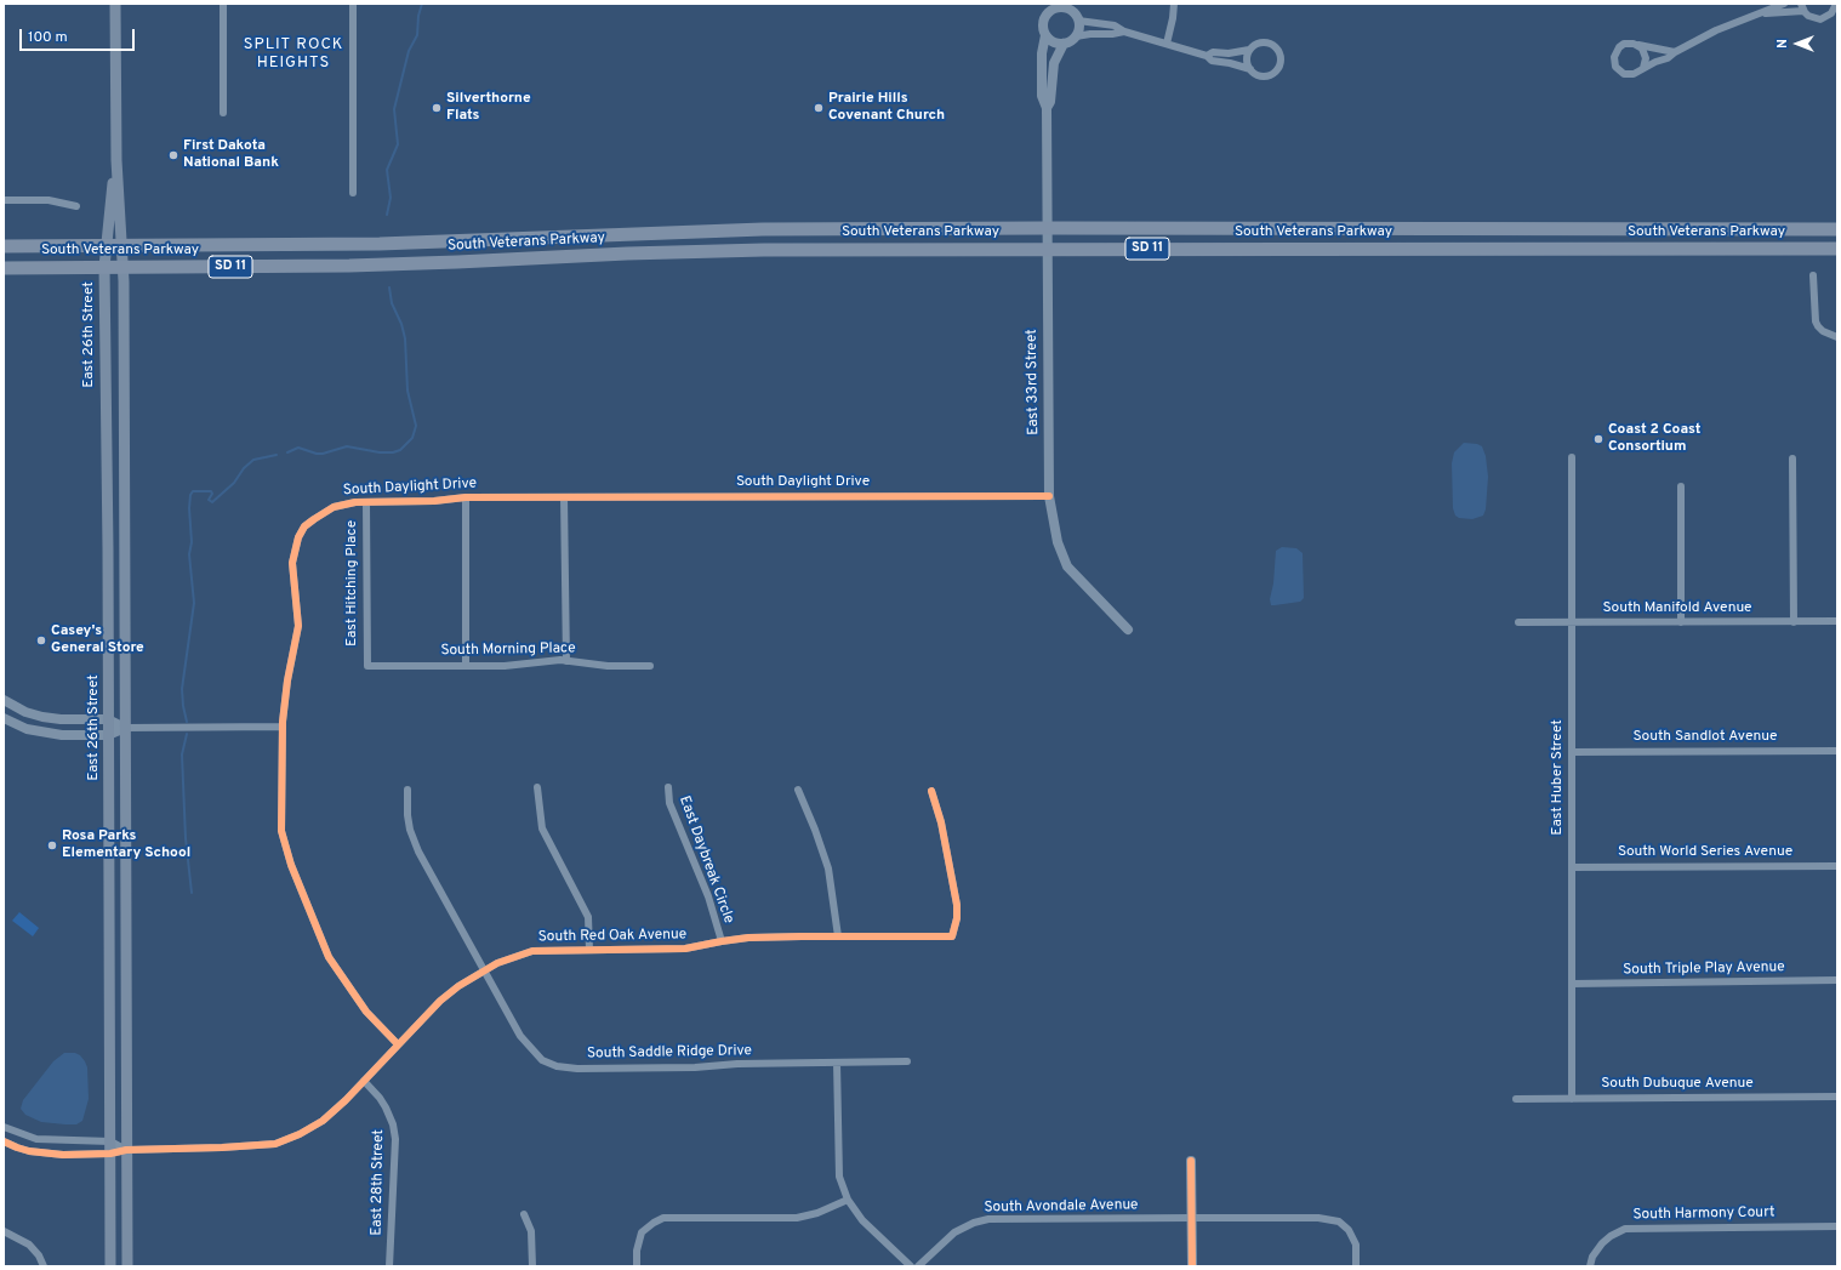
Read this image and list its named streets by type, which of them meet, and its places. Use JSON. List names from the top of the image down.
{
  "streets": {
    "highway": ["South Veterans Parkway", "SD 11"],
    "main road": ["East 26th Street"],
    "street": [
      "East 33rd Street",
      "South Daylight Drive",
      "East Hitching Place",
      "South Manifold Avenue",
      "South Morning Place",
      "South Sandlot Avenue",
      "East Huber Street",
      "South World Series Avenue",
      "East Daybreak Circle",
      "South Red Oak Avenue",
      "South Triple Play Avenue",
      "South Saddle Ridge Drive",
      "South Dubuque Avenue",
      "East 28th Street",
      "South Avondale Avenue",
      "South Harmony Court"
    ]
  },
  "crossings": [
    ["South Veterans Parkway", "East 26th Street"],
    ["South Veterans Parkway", "East 33rd Street"],
    ["East 26th Street", "South Red Oak Avenue"],
    ["East 33rd Street", "South Daylight Drive"],
    ["South Daylight Drive", "East Hitching Place"],
    ["South Daylight Drive", "South Red Oak Avenue"],
    ["East Hitching Place", "South Morning Place"],
    ["South Manifold Avenue", "East Huber Street"],
    ["South Sandlot Avenue", "East Huber Street"],
    ["East Huber Street", "South World Series Avenue"],
    ["East Huber Street", "South Triple Play Avenue"],
    ["East Huber Street", "South Dubuque Avenue"],
    ["East Daybreak Circle", "South Red Oak Avenue"],
    ["South Red Oak Avenue", "South Saddle Ridge Drive"],
    ["South Red Oak Avenue", "East 28th Street"]
  ],
  "districts": ["SPLIT ROCK HEIGHTS"],
  "places": [
    "Silverthorne Flats",
    "Prairie Hills Covenant Church",
    "First Dakota National Bank",
    "Coast 2 Coast Consortium",
    "Casey's General Store",
    "Rosa Parks Elementary School"
  ],
  "scale_bar": "100 m",
  "north": "left"
}
